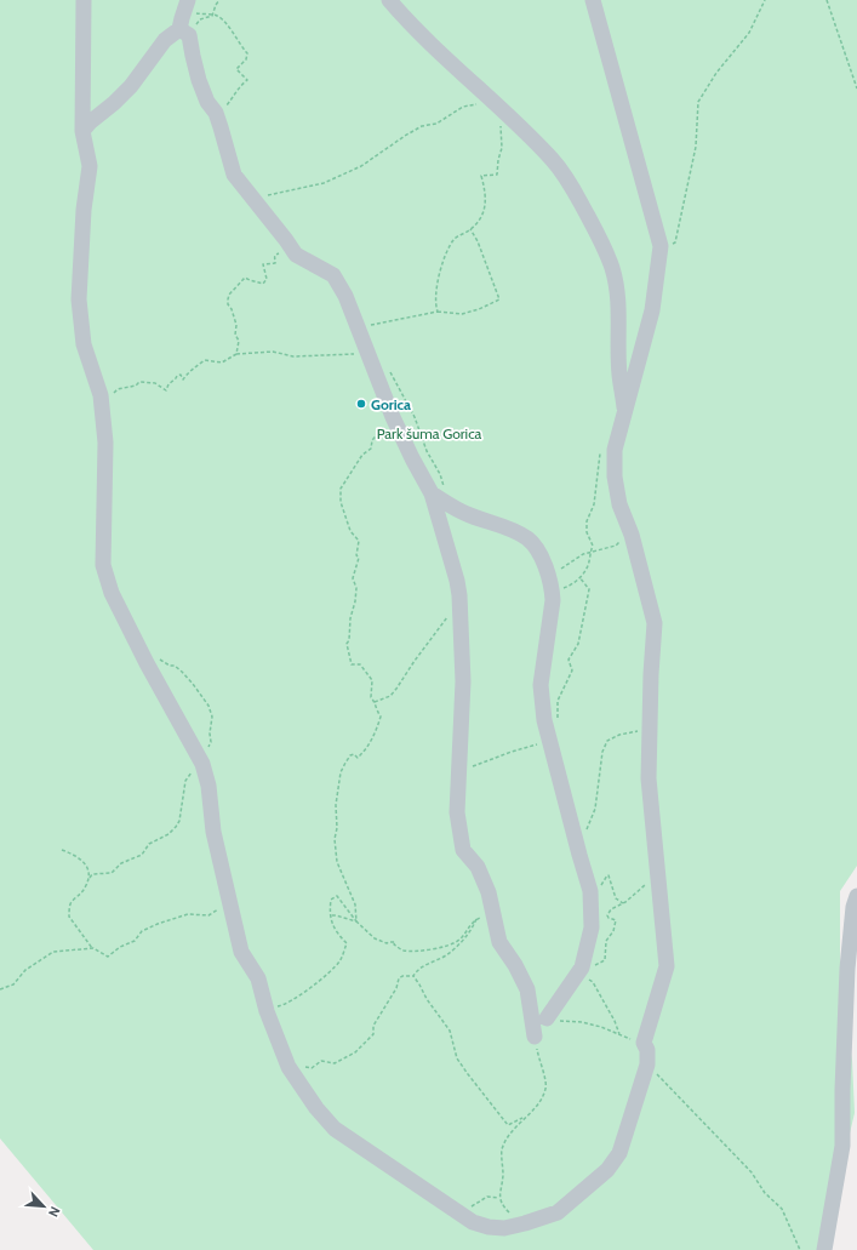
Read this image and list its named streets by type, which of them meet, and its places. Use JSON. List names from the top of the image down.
{
  "parks": ["Park šuma Gorica"],
  "places": ["Gorica"],
  "north": "bottom right"
}
